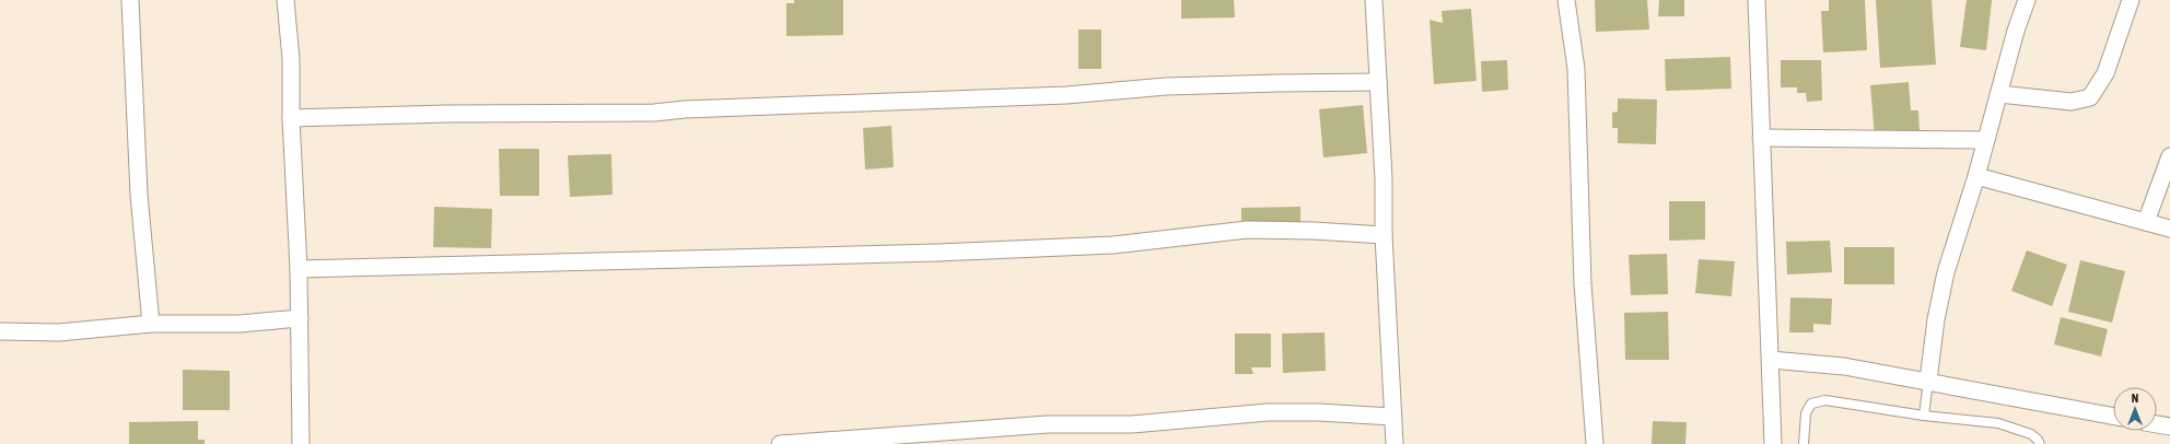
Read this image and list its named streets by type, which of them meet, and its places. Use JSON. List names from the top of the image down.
{
  "north": "top"
}
